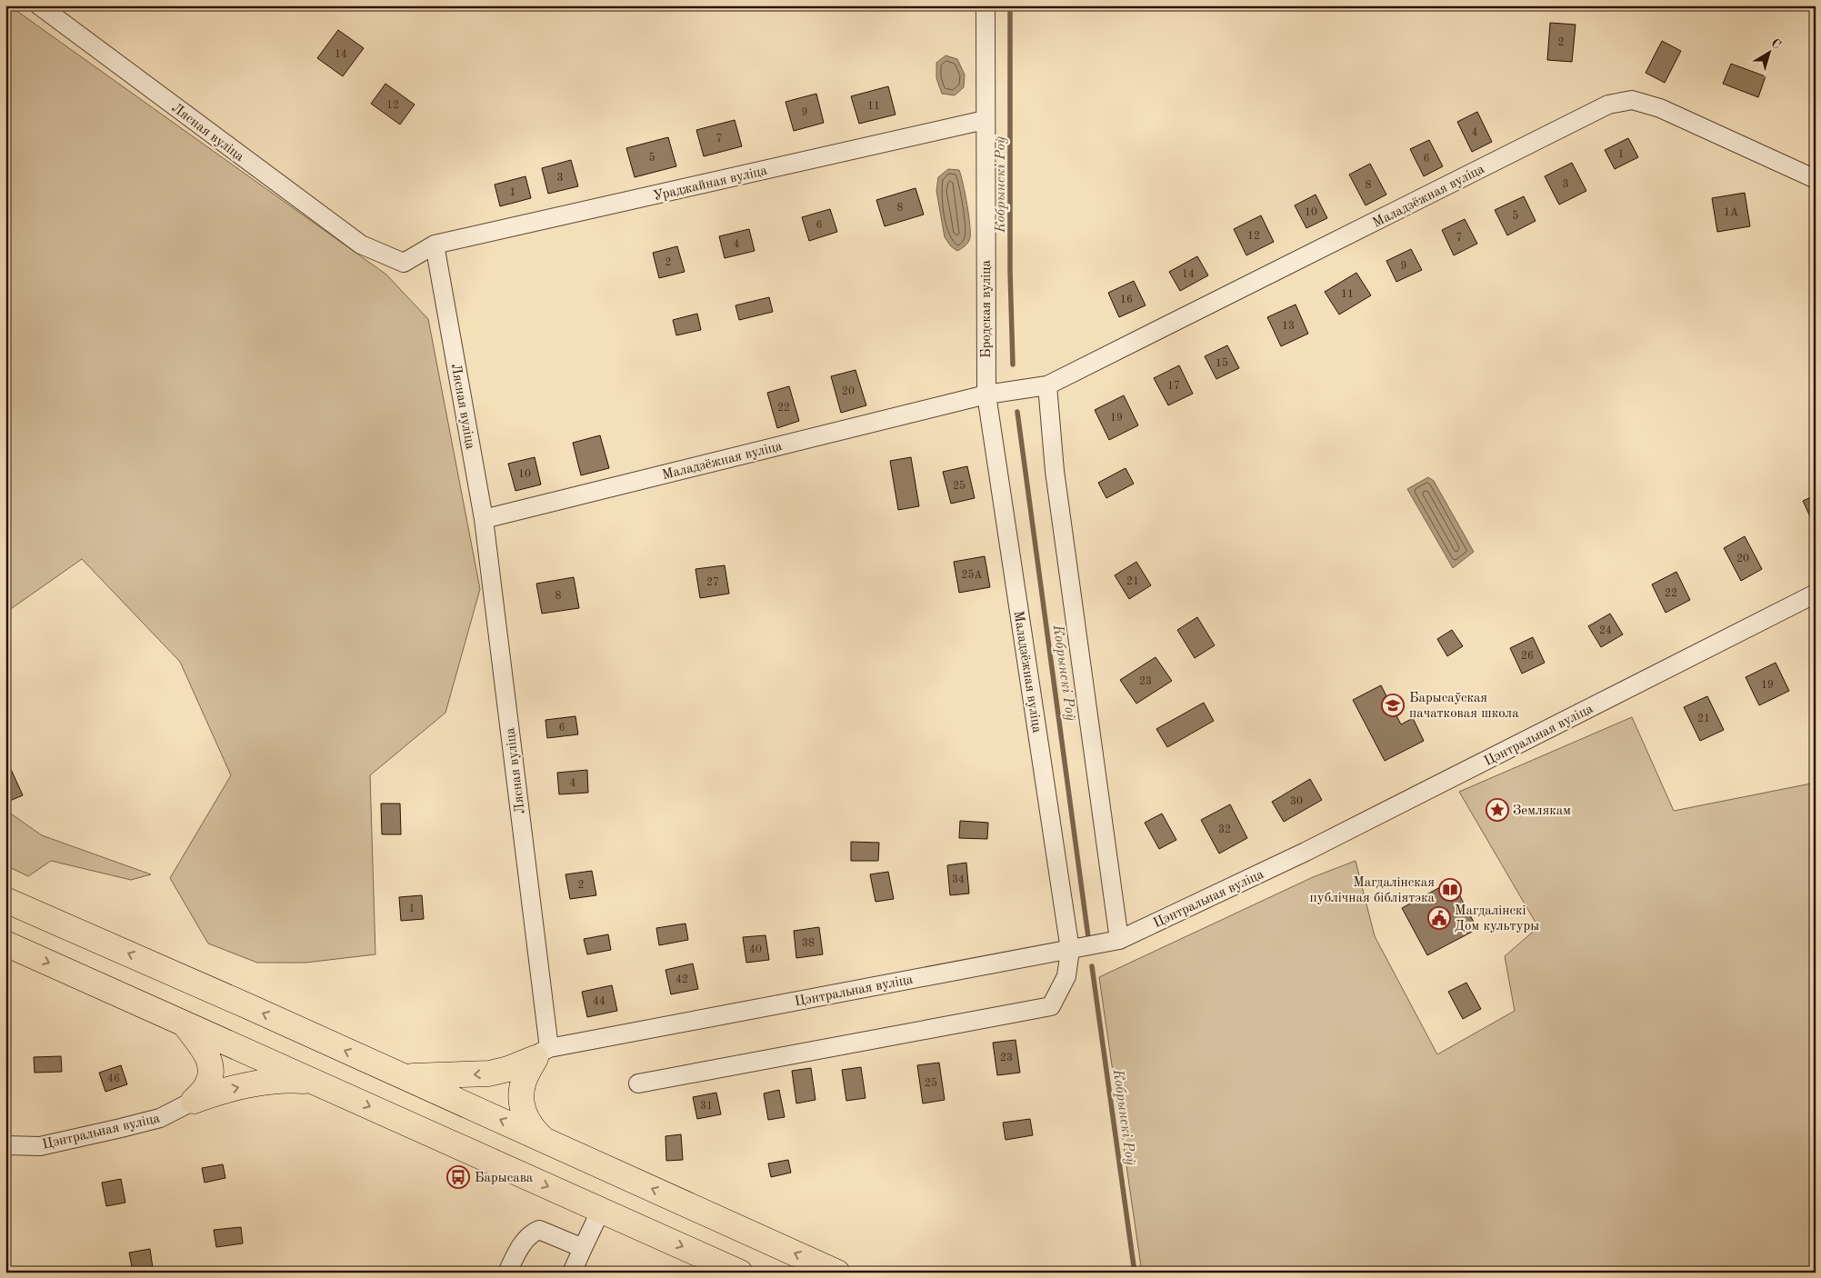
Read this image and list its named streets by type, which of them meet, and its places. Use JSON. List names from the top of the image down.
{
  "streets": {
    "street": [
      "Лясная вуліца",
      "Ураджайная вуліца",
      "Маладзёжная вуліца",
      "Бродская вуліца",
      "Цэнтральная вуліца"
    ]
  },
  "crossings": [
    ["Лясная вуліца", "Ураджайная вуліца"],
    ["Лясная вуліца", "Маладзёжная вуліца"],
    ["Лясная вуліца", "Цэнтральная вуліца"],
    ["Ураджайная вуліца", "Бродская вуліца"],
    ["Маладзёжная вуліца", "Бродская вуліца"],
    ["Маладзёжная вуліца", "Цэнтральная вуліца"]
  ],
  "water": ["Кобрынскі Роў"],
  "places": {
    "school or university": ["Барысаўская пачатковая школа"],
    "place": ["Землякам"],
    "library": ["Магдалінская публічная бібліятэка"],
    "public building": ["Магдалінскі Дом культуры"],
    "bus stop": ["Барысава"]
  },
  "house_numbers": [
    "2",
    "14",
    "12",
    "11",
    "9",
    "4",
    "7",
    "1",
    "5",
    "6",
    "3",
    "3",
    "8",
    "1",
    "8",
    "10",
    "1А",
    "5",
    "6",
    "12",
    "7",
    "4",
    "2",
    "9",
    "14",
    "11",
    "16",
    "13",
    "15",
    "17",
    "20",
    "22",
    "19",
    "10",
    "25",
    "20",
    "25А",
    "21",
    "27",
    "22",
    "8",
    "24",
    "26",
    "23",
    "19",
    "21",
    "6",
    "4",
    "30",
    "32",
    "34",
    "2",
    "1",
    "38",
    "40",
    "42",
    "44",
    "23",
    "46",
    "25",
    "31"
  ],
  "north": "top right"
}
